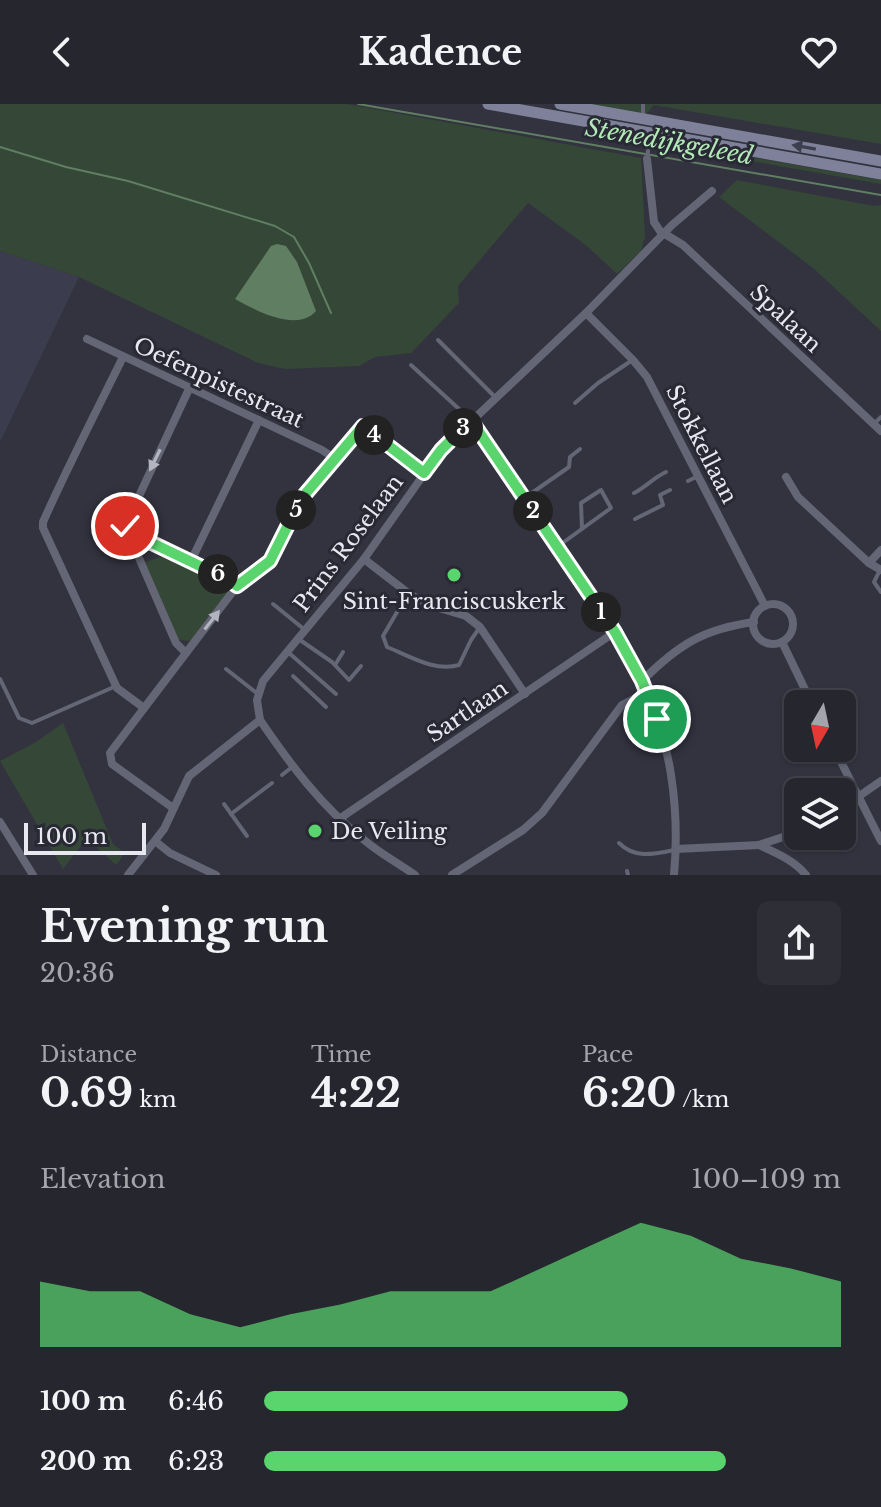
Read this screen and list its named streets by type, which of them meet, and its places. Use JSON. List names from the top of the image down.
{
  "streets": {
    "street": [
      "Spalaan",
      "Oefenpistestraat",
      "Stokkellaan",
      "Prins Roselaan",
      "Sartlaan"
    ]
  },
  "crossings": [
    ["Spalaan", "Prins Roselaan"],
    ["Stokkellaan", "Prins Roselaan"]
  ],
  "water": ["Stenedijkgeleed"],
  "places": ["Sint-Franciscuskerk", "De Veiling"],
  "scale_bar": "100 m",
  "north": "bottom",
  "page": {
    "header": "Kadence",
    "pins": [
      "3",
      "4",
      "5",
      "2",
      "6",
      "1"
    ],
    "scale": "100 m",
    "heading": ["Evening run", "20:36"],
    "stats": [
      ["Distance", "0.69 km"],
      ["Time", "4:22"],
      ["Pace", "6:20 /km"]
    ],
    "chart": ["Elevation", "100–109 m"],
    "list": [
      {
        "name": "100 m",
        "note": "6:46"
      },
      {
        "name": "200 m",
        "note": "6:23"
      }
    ]
  }
}
